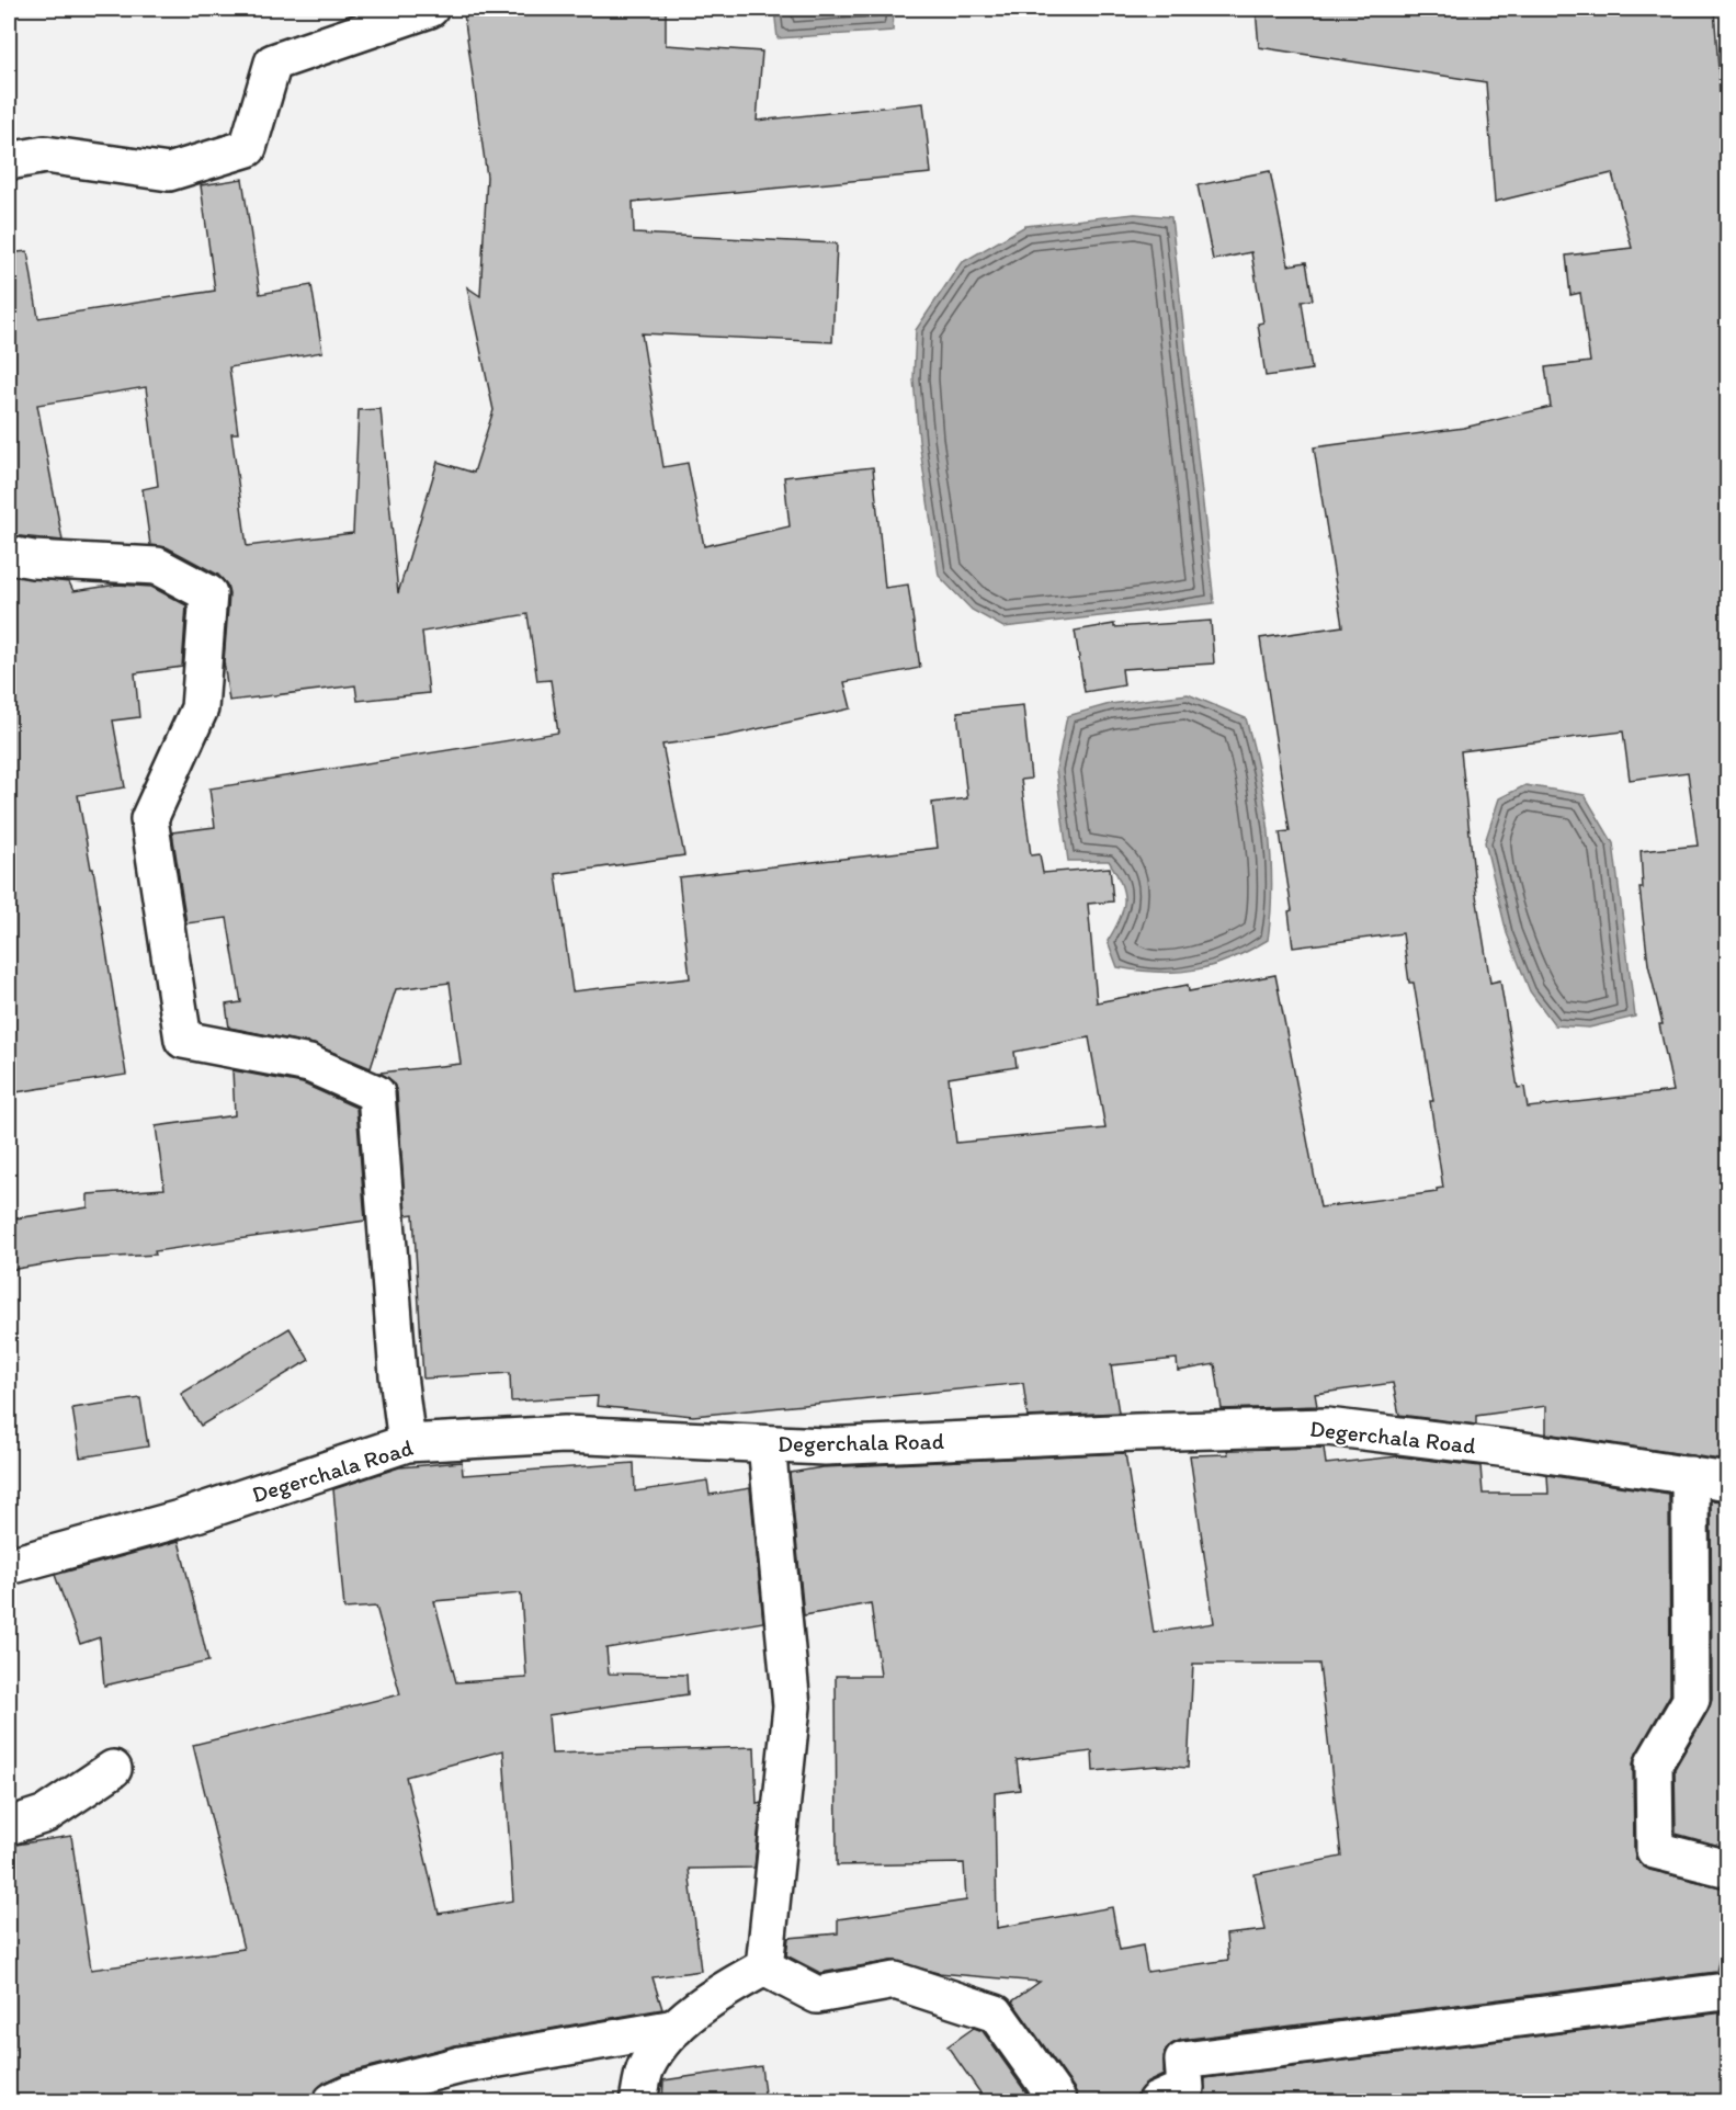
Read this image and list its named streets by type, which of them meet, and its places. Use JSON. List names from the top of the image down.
{
  "streets": {
    "street": ["Degerchala Road"]
  }
}
